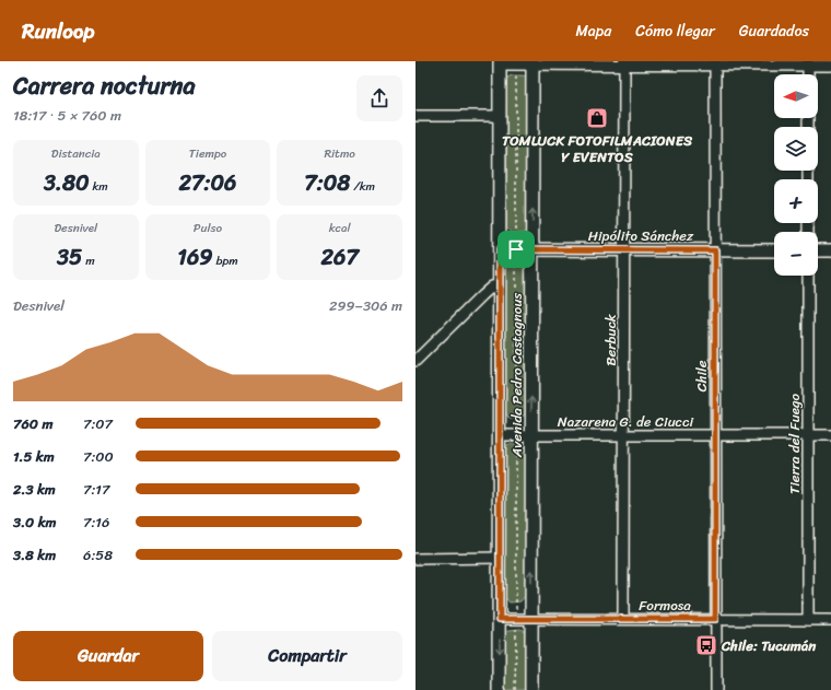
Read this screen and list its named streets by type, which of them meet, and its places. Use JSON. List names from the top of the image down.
{
  "streets": {
    "street": [
      "Hipólito Sánchez",
      "Berbuck",
      "Avenida Pedro Castagnous",
      "Chile",
      "Nazarena G. de Ciucci",
      "Tierra del Fuego",
      "Formosa"
    ]
  },
  "crossings": [
    ["Hipólito Sánchez", "Berbuck"],
    ["Hipólito Sánchez", "Avenida Pedro Castagnous"],
    ["Hipólito Sánchez", "Chile"],
    ["Berbuck", "Nazarena G. de Ciucci"],
    ["Berbuck", "Formosa"],
    ["Avenida Pedro Castagnous", "Nazarena G. de Ciucci"],
    ["Avenida Pedro Castagnous", "Formosa"],
    ["Chile", "Nazarena G. de Ciucci"],
    ["Chile", "Formosa"],
    ["Nazarena G. de Ciucci", "Tierra del Fuego"],
    ["Tierra del Fuego", "Formosa"]
  ],
  "places": {
    "shop": ["TOMLUCK FOTOFILMACIONES Y EVENTOS"],
    "bus stop": ["Chile: Tucumán"]
  },
  "north": "left",
  "page": {
    "header": "Runloop",
    "nav": ["Mapa", "Cómo llegar", "Guardados"],
    "heading": ["Carrera nocturna", "18:17 · 5 × 760 m"],
    "map_buttons": ["+", "−"],
    "stats": [
      ["Distancia", "3.80 km"],
      ["Tiempo", "27:06"],
      ["Ritmo", "7:08 /km"],
      ["Desnivel", "35 m"],
      ["Pulso", "169 bpm"],
      ["kcal", "267"]
    ],
    "chart": ["Desnivel", "299–306 m"],
    "list": [
      {
        "name": "760 m",
        "note": "7:07"
      },
      {
        "name": "1.5 km",
        "note": "7:00"
      },
      {
        "name": "2.3 km",
        "note": "7:17"
      },
      {
        "name": "3.0 km",
        "note": "7:16"
      },
      {
        "name": "3.8 km",
        "note": "6:58"
      }
    ],
    "buttons": ["Guardar", "Compartir"]
  }
}
